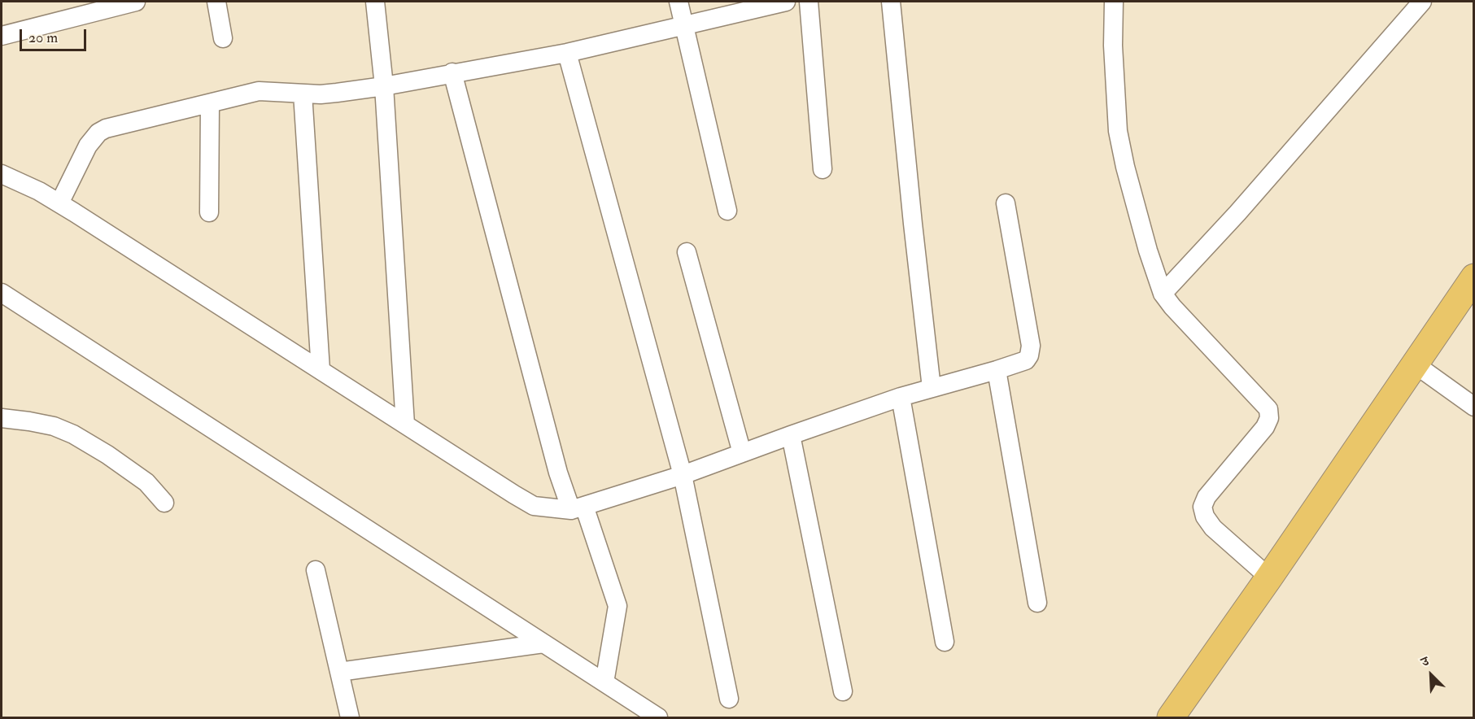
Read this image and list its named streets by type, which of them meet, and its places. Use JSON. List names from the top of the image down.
{
  "scale_bar": "20 m",
  "north": "top left"
}
